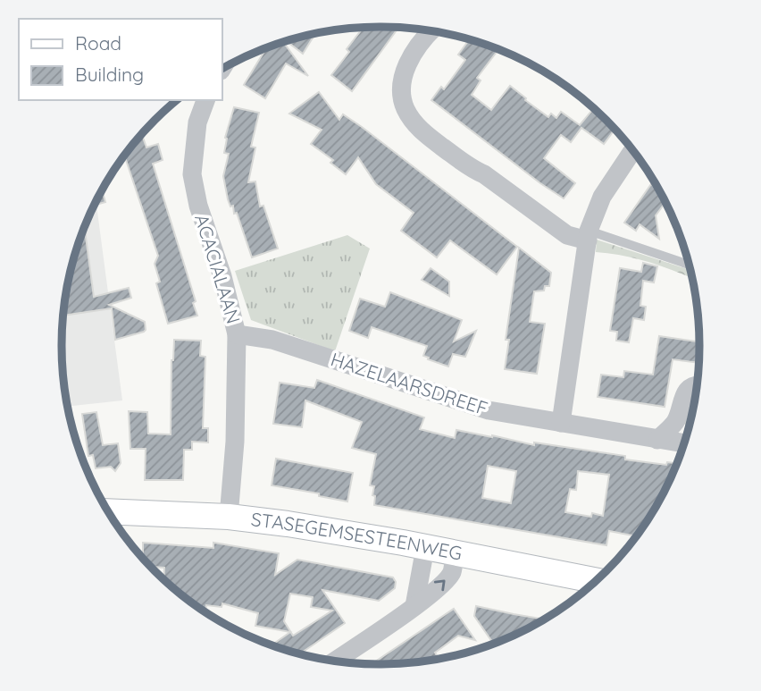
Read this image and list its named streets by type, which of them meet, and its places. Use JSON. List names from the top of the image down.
{
  "streets": {
    "street": ["ACACIALAAN", "HAZELAARSDREEF", "STASEGEMSESTEENWEG"]
  },
  "crossings": [
    ["ACACIALAAN", "HAZELAARSDREEF"],
    ["ACACIALAAN", "STASEGEMSESTEENWEG"]
  ],
  "legend": ["Road", "Building"]
}
